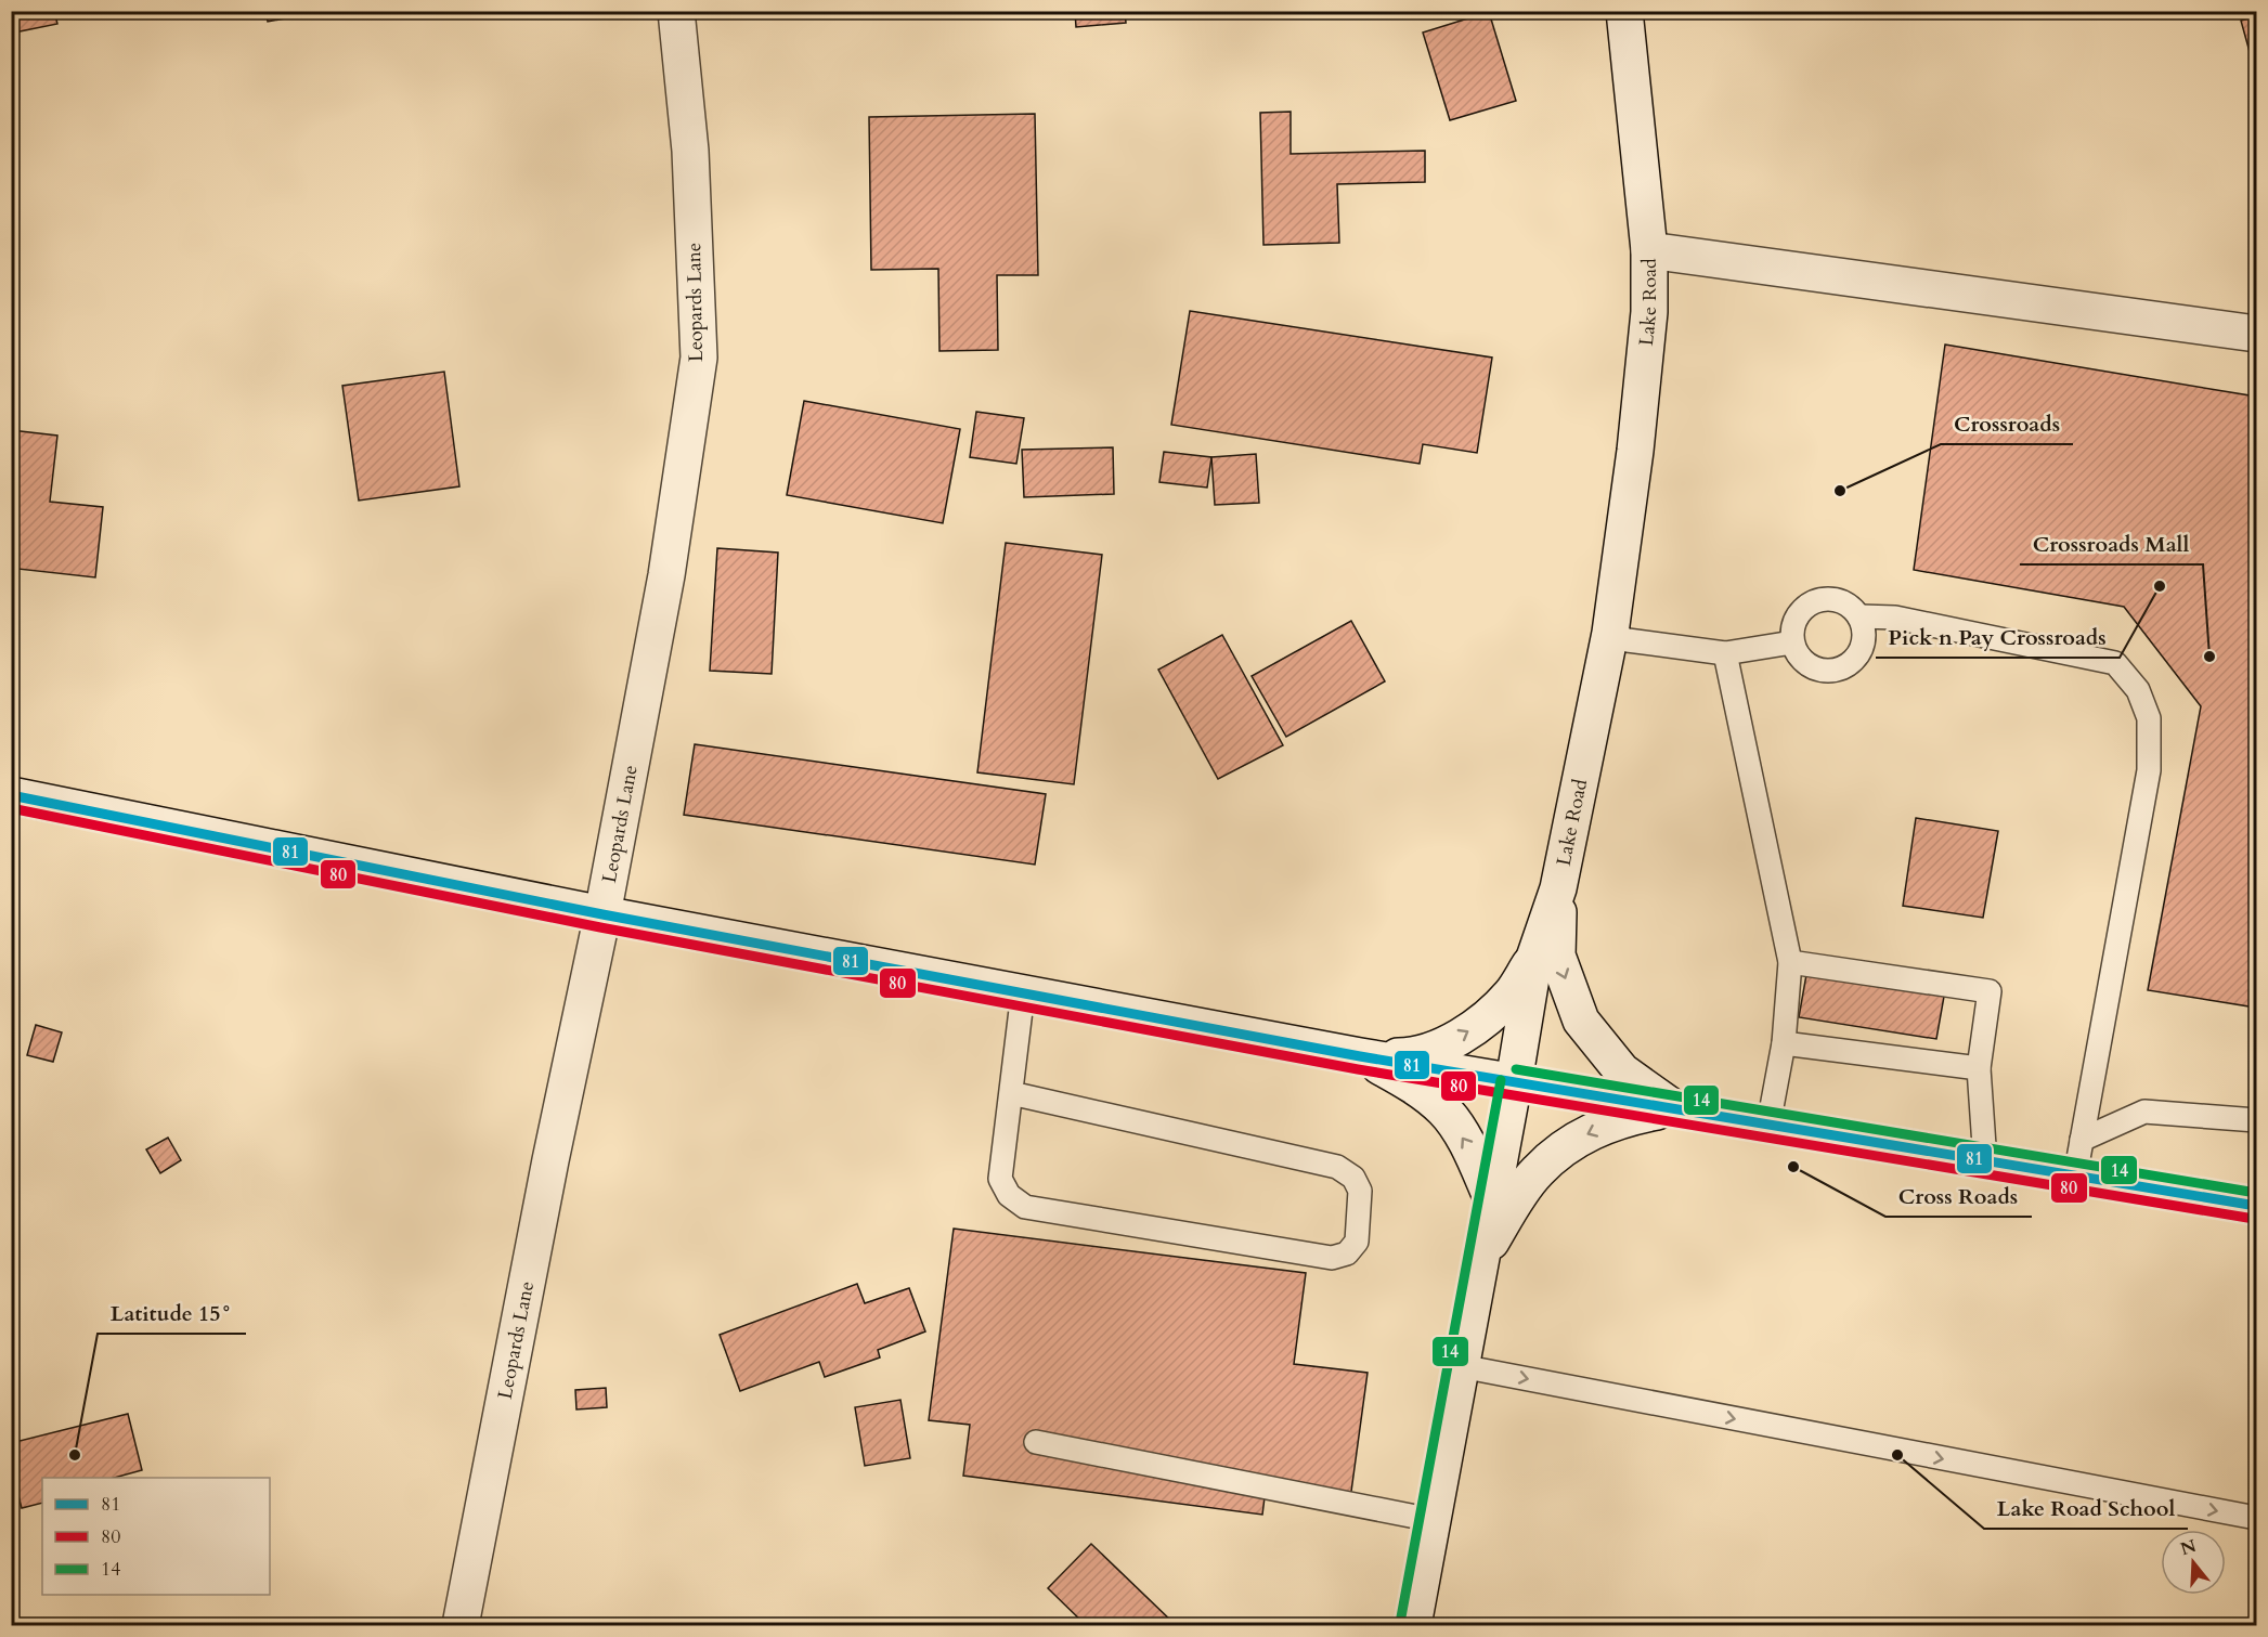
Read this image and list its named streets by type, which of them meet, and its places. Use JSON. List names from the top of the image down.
{
  "streets": {
    "main road": ["Leopards Lane", "Lake Road"]
  },
  "places": [
    "Crossroads",
    "Pick n Pay Crossroads",
    "Crossroads Mall",
    "Cross Roads",
    "Latitude 15°",
    "Lake Road School"
  ],
  "lines": ["transit line 81", "transit line 80", "transit line 14"],
  "legend": ["81", "80", "14"],
  "north": "top"
}
